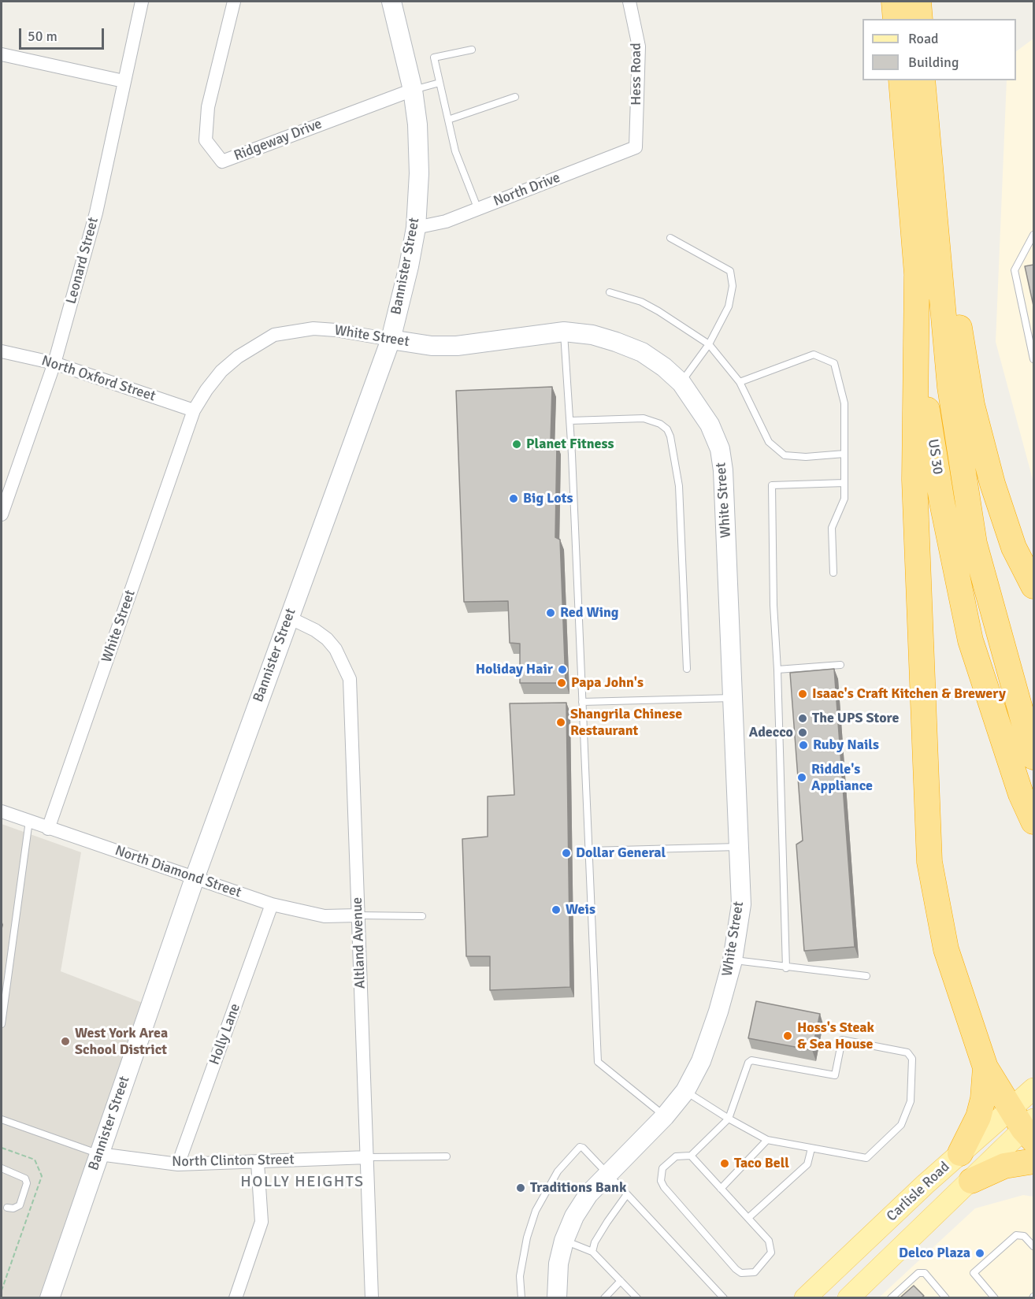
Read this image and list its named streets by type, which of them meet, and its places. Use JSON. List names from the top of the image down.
{
  "streets": {
    "highway": ["US 30"],
    "main road": ["Carlisle Road"],
    "street": [
      "Hess Road",
      "Ridgeway Drive",
      "North Drive",
      "Leonard Street",
      "Bannister Street",
      "White Street",
      "North Oxford Street",
      "North Diamond Street",
      "Altland Avenue",
      "Holly Lane",
      "North Clinton Street"
    ]
  },
  "crossings": [
    ["Hess Road", "North Drive"],
    ["Ridgeway Drive", "Bannister Street"],
    ["North Drive", "Bannister Street"],
    ["Leonard Street", "North Oxford Street"],
    ["Bannister Street", "White Street"],
    ["Bannister Street", "North Diamond Street"],
    ["Bannister Street", "Altland Avenue"],
    ["Bannister Street", "North Clinton Street"],
    ["White Street", "North Oxford Street"],
    ["White Street", "North Diamond Street"],
    ["North Diamond Street", "Altland Avenue"],
    ["North Diamond Street", "Holly Lane"],
    ["Altland Avenue", "North Clinton Street"],
    ["Holly Lane", "North Clinton Street"]
  ],
  "districts": ["HOLLY HEIGHTS"],
  "places": [
    "Planet Fitness",
    "Big Lots",
    "Red Wing",
    "Holiday Hair",
    "Papa John's",
    "Isaac's Craft Kitchen & Brewery",
    "The UPS Store",
    "Shangrila Chinese Restaurant",
    "Adecco",
    "Ruby Nails",
    "Riddle's Appliance",
    "Dollar General",
    "Weis",
    "Hoss's Steak & Sea House",
    "West York Area School District",
    "Taco Bell",
    "Traditions Bank",
    "Delco Plaza"
  ],
  "legend": ["Road", "Building"],
  "scale_bar": "50 m"
}
